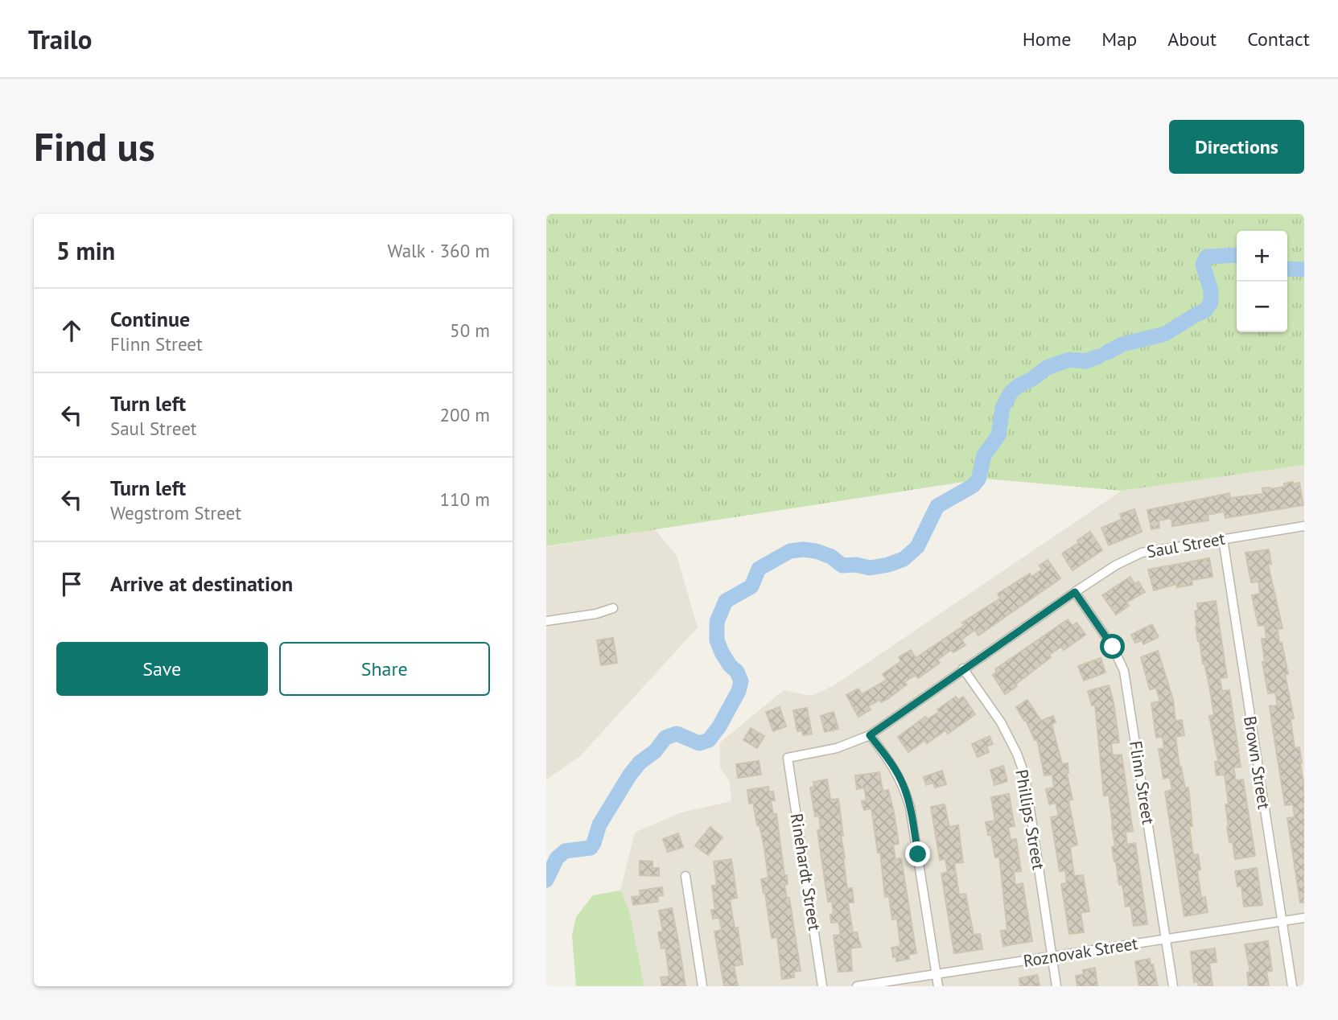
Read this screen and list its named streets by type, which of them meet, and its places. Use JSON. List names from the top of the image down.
{
  "streets": {
    "street": [
      "Saul Street",
      "Brown Street",
      "Flinn Street",
      "Phillips Street",
      "Rinehardt Street",
      "Roznovak Street"
    ]
  },
  "crossings": [
    ["Saul Street", "Brown Street"],
    ["Saul Street", "Flinn Street"],
    ["Saul Street", "Phillips Street"],
    ["Saul Street", "Rinehardt Street"],
    ["Brown Street", "Roznovak Street"],
    ["Flinn Street", "Roznovak Street"],
    ["Phillips Street", "Roznovak Street"]
  ],
  "page": {
    "header": "Trailo",
    "nav": [
      "Home",
      "Map",
      "About",
      "Contact"
    ],
    "buttons": [
      "Directions",
      ["Save", "Share"]
    ],
    "title": "Find us",
    "heading": ["5 min", "Walk · 360 m"],
    "map_buttons": ["+", "−"],
    "list": [
      ["Continue", "Flinn Street", "50 m"],
      ["Turn left", "Saul Street", "200 m"],
      ["Turn left", "Wegstrom Street", "110 m"],
      "Arrive at destination"
    ]
  }
}
